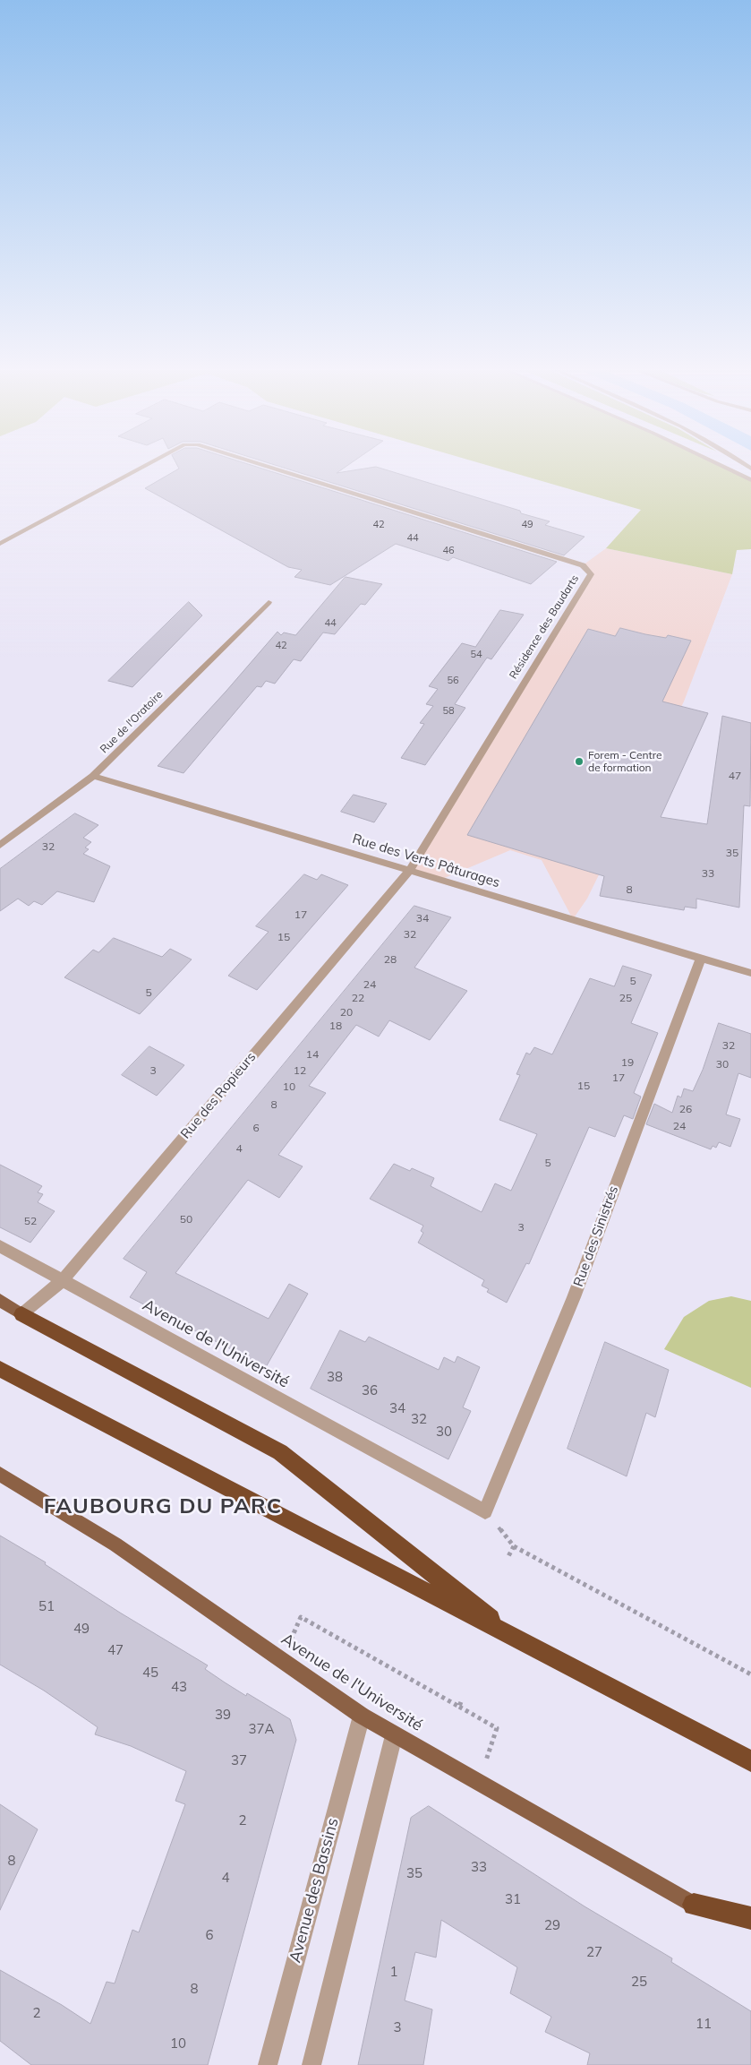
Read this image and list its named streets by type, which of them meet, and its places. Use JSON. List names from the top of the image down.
{
  "streets": {
    "main road": ["Avenue de l'Université"],
    "street": [
      "Résidence des Baudarts",
      "Rue de l'Oratoire",
      "Rue des Verts Pâturages",
      "Rue des Ropieurs",
      "Rue des Sinistrés",
      "Avenue des Bassins"
    ]
  },
  "crossings": [
    ["Résidence des Baudarts", "Rue des Verts Pâturages"],
    ["Résidence des Baudarts", "Rue des Ropieurs"],
    ["Rue de l'Oratoire", "Rue des Verts Pâturages"],
    ["Rue des Verts Pâturages", "Rue des Ropieurs"],
    ["Rue des Verts Pâturages", "Rue des Sinistrés"],
    ["Rue des Ropieurs", "Avenue de l'Université"],
    ["Rue des Sinistrés", "Avenue de l'Université"],
    ["Avenue de l'Université", "Avenue des Bassins"]
  ],
  "districts": ["FAUBOURG DU PARC"],
  "places": ["Forem - Centre de formation"],
  "house_numbers": [
    "42",
    "49",
    "44",
    "46",
    "44",
    "42",
    "54",
    "56",
    "58",
    "47",
    "32",
    "35",
    "33",
    "8",
    "17",
    "34",
    "32",
    "15",
    "28",
    "5",
    "24",
    "5",
    "22",
    "25",
    "20",
    "18",
    "32",
    "14",
    "19",
    "30",
    "3",
    "12",
    "17",
    "15",
    "10",
    "8",
    "26",
    "24",
    "6",
    "4",
    "5",
    "50",
    "52",
    "3",
    "38",
    "36",
    "34",
    "32",
    "30",
    "51",
    "49",
    "47",
    "45",
    "43",
    "39",
    "37A",
    "37",
    "2",
    "8",
    "33",
    "35",
    "4",
    "31",
    "29",
    "6",
    "27",
    "1",
    "25",
    "8",
    "2",
    "11",
    "3",
    "10"
  ]
}
